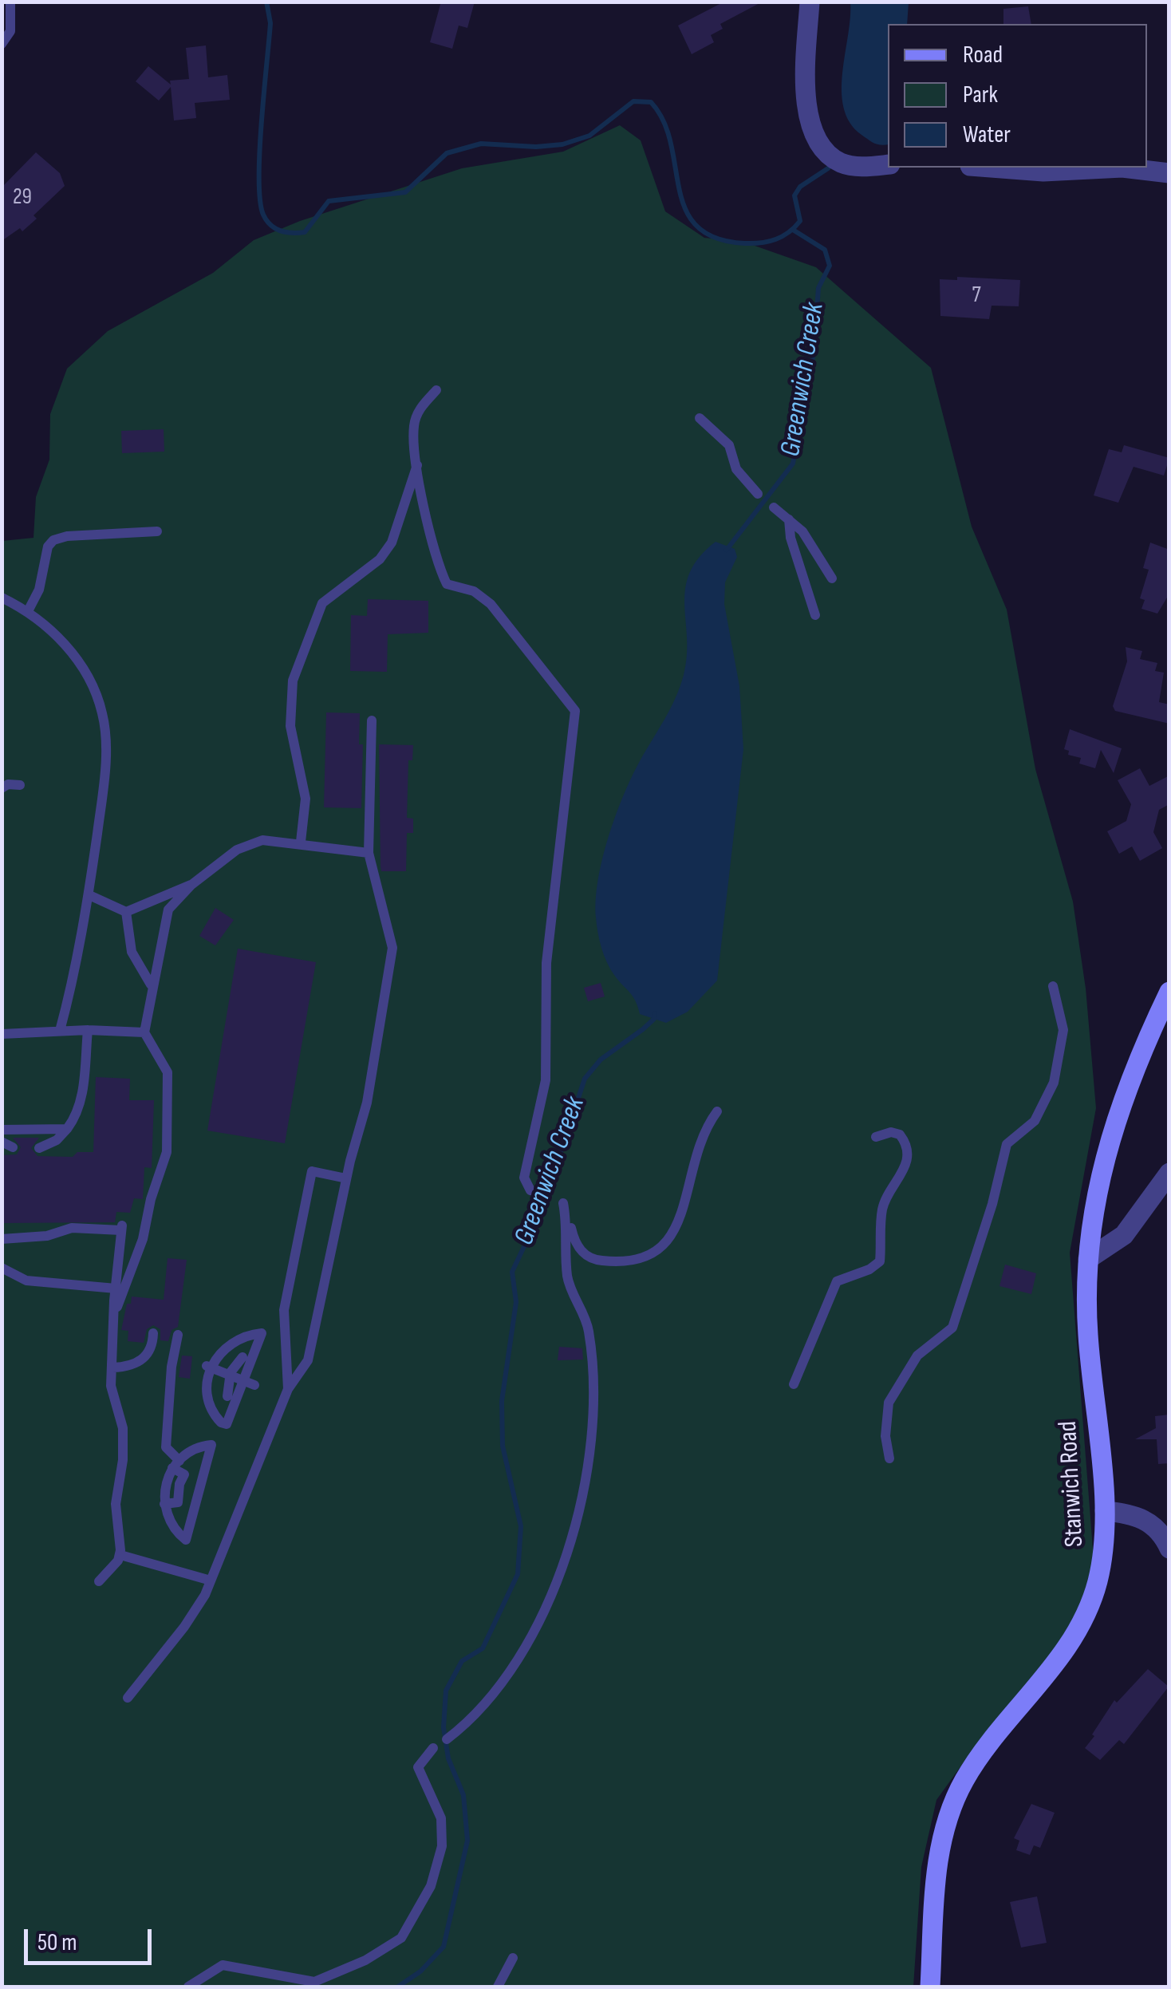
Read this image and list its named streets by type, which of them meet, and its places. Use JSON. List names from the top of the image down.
{
  "streets": {
    "street": ["Stanwich Road"]
  },
  "water": ["Greenwich Creek"],
  "house_numbers": ["29", "7"],
  "legend": ["Road", "Park", "Water"],
  "scale_bar": "50 m"
}
